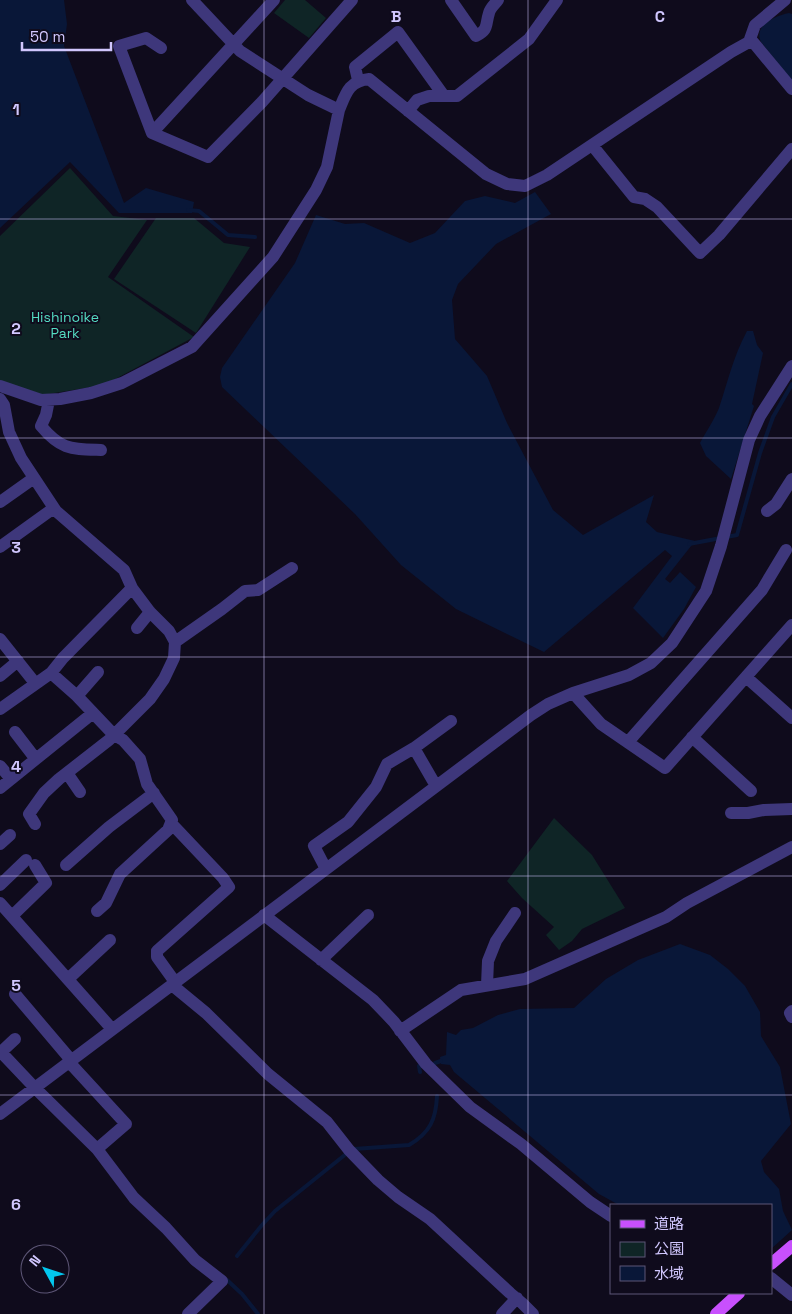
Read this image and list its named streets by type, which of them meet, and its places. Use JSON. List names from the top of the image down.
{
  "parks": ["Hishinoike Park"],
  "legend": ["道路", "公園", "水域"],
  "scale_bar": "50 m",
  "north": "top left",
  "grid": {
    "columns": ["B", "C"],
    "rows": [
      "1",
      "2",
      "3",
      "4",
      "5",
      "6"
    ]
  }
}
